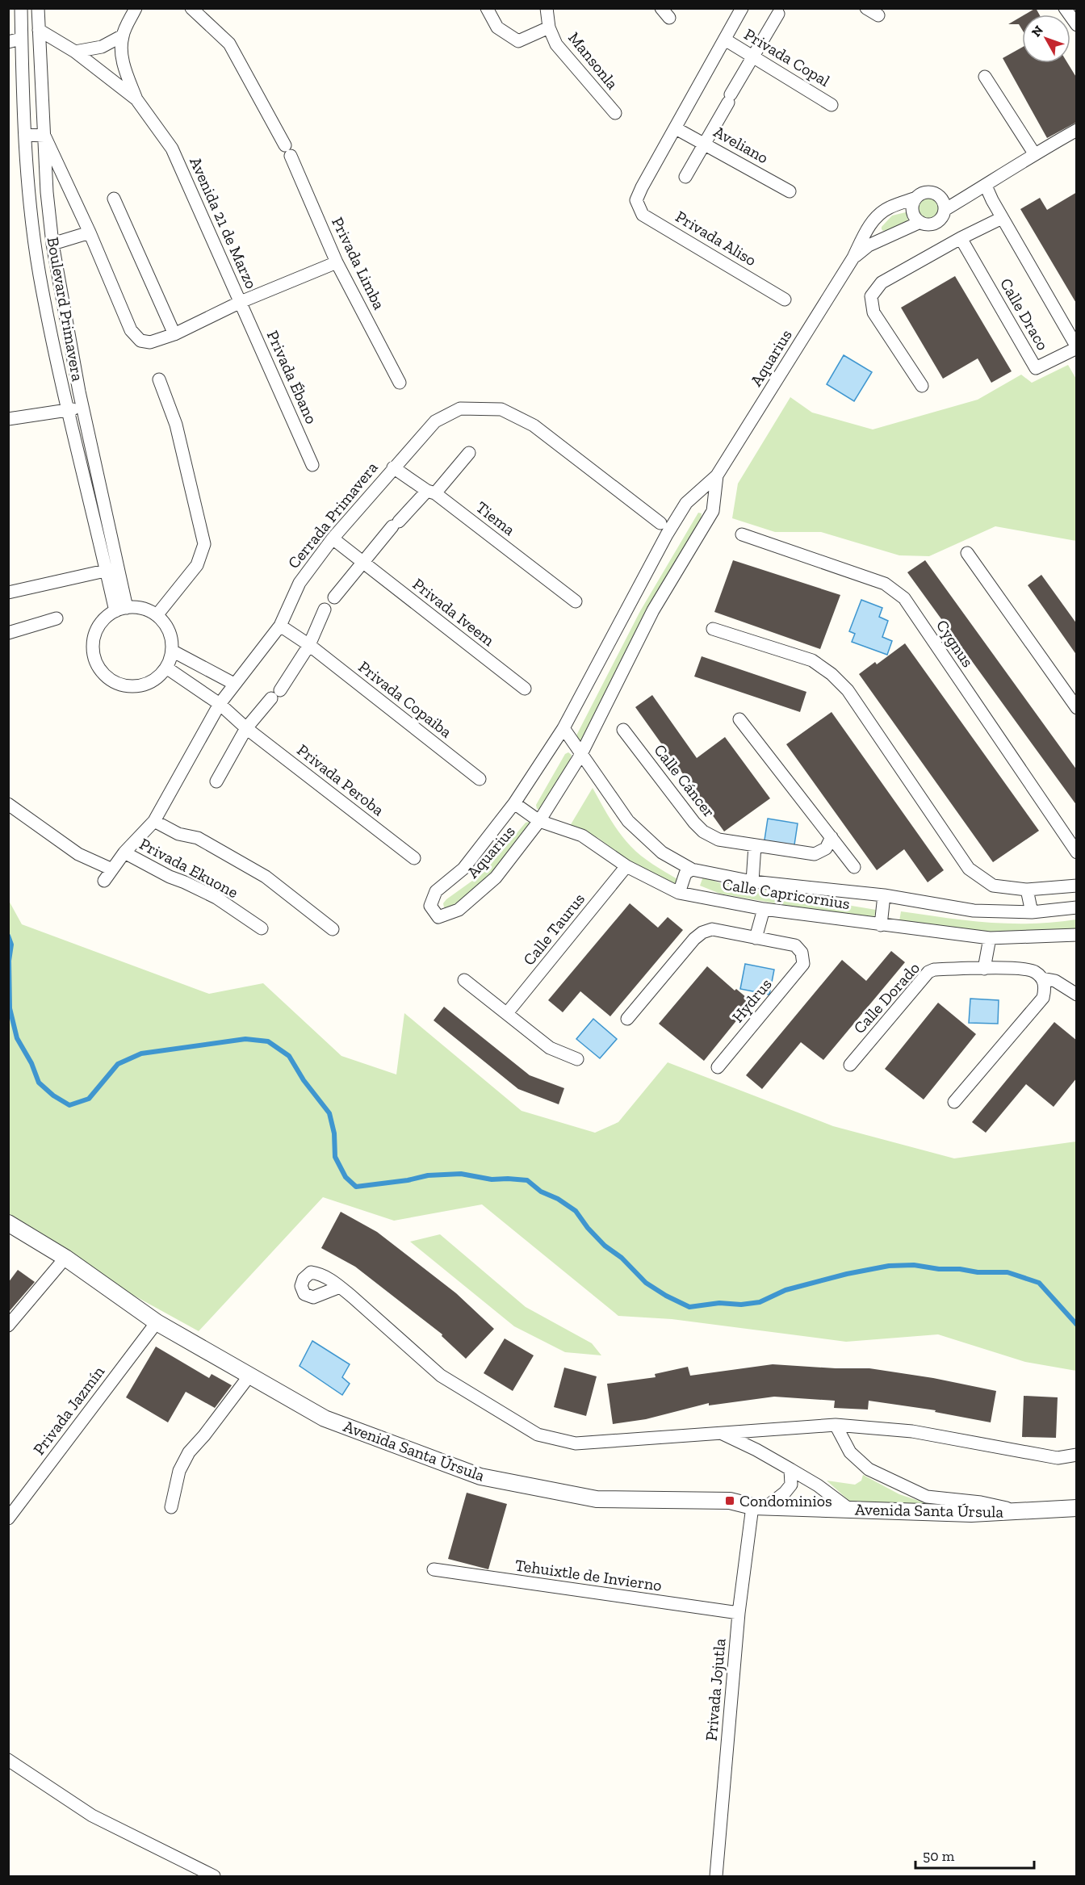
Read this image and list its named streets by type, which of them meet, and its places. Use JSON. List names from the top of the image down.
{
  "streets": {
    "street": [
      "Privada Copal",
      "Mansonla",
      "Aveliano",
      "Avenida 21 de Marzo",
      "Privada Aliso",
      "Privada Limba",
      "Boulevard Primavera",
      "Calle Draco",
      "Aquarius",
      "Privada Ébano",
      "Cerrada Primavera",
      "Tiema",
      "Privada Iveem",
      "Cygnus",
      "Privada Copaiba",
      "Privada Peroba",
      "Calle Cáncer",
      "Privada Ekuone",
      "Calle Capricornius",
      "Calle Taurus",
      "Calle Dorado",
      "Hydrus",
      "Privada Jazmín",
      "Avenida Santa Úrsula",
      "Tehuixtle de Invierno",
      "Privada Jojutla"
    ]
  },
  "crossings": [
    ["Aveliano", "Privada Aliso"],
    ["Avenida 21 de Marzo", "Boulevard Primavera"],
    ["Avenida 21 de Marzo", "Privada Ébano"],
    ["Calle Draco", "Aquarius"],
    ["Aquarius", "Calle Capricornius"],
    ["Cerrada Primavera", "Tiema"],
    ["Cerrada Primavera", "Privada Iveem"],
    ["Cerrada Primavera", "Privada Copaiba"],
    ["Cerrada Primavera", "Privada Peroba"],
    ["Cerrada Primavera", "Privada Ekuone"],
    ["Calle Capricornius", "Calle Taurus"],
    ["Privada Jazmín", "Avenida Santa Úrsula"],
    ["Avenida Santa Úrsula", "Privada Jojutla"],
    ["Tehuixtle de Invierno", "Privada Jojutla"]
  ],
  "places": {
    "transit": ["Condominios"]
  },
  "scale_bar": "50 m",
  "north": "top left"
}
